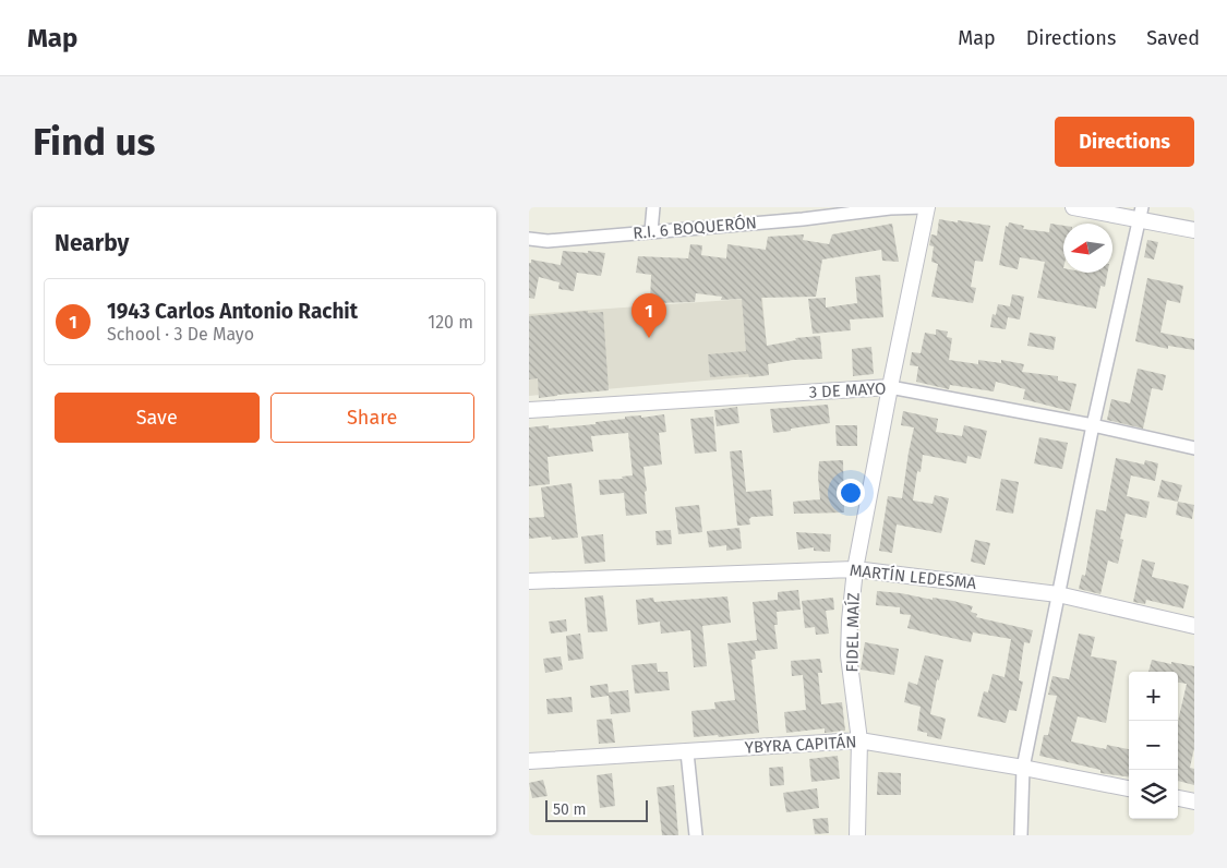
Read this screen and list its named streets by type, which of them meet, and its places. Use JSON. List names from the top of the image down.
{
  "streets": {
    "street": [
      "R.I. 6 BOQUERÓN",
      "3 DE MAYO",
      "MARTÍN LEDESMA",
      "FIDEL MAÍZ",
      "YBYRA CAPITÁN"
    ]
  },
  "crossings": [
    ["R.I. 6 BOQUERÓN", "FIDEL MAÍZ"],
    ["3 DE MAYO", "FIDEL MAÍZ"],
    ["MARTÍN LEDESMA", "FIDEL MAÍZ"],
    ["FIDEL MAÍZ", "YBYRA CAPITÁN"]
  ],
  "scale_bar": "50 m",
  "north": "left",
  "page": {
    "header": "Map",
    "nav": ["Map", "Directions", "Saved"],
    "buttons": [
      "Directions",
      ["Save", "Share"]
    ],
    "title": "Find us",
    "heading": "Nearby",
    "list": [
      {
        "mark": "1",
        "name": "1943 Carlos Antonio Rachit",
        "note": "School · 3 De Mayo",
        "value": "120 m"
      }
    ],
    "pins": "1",
    "map_buttons": ["+", "−"],
    "scale": "50 m"
  }
}
